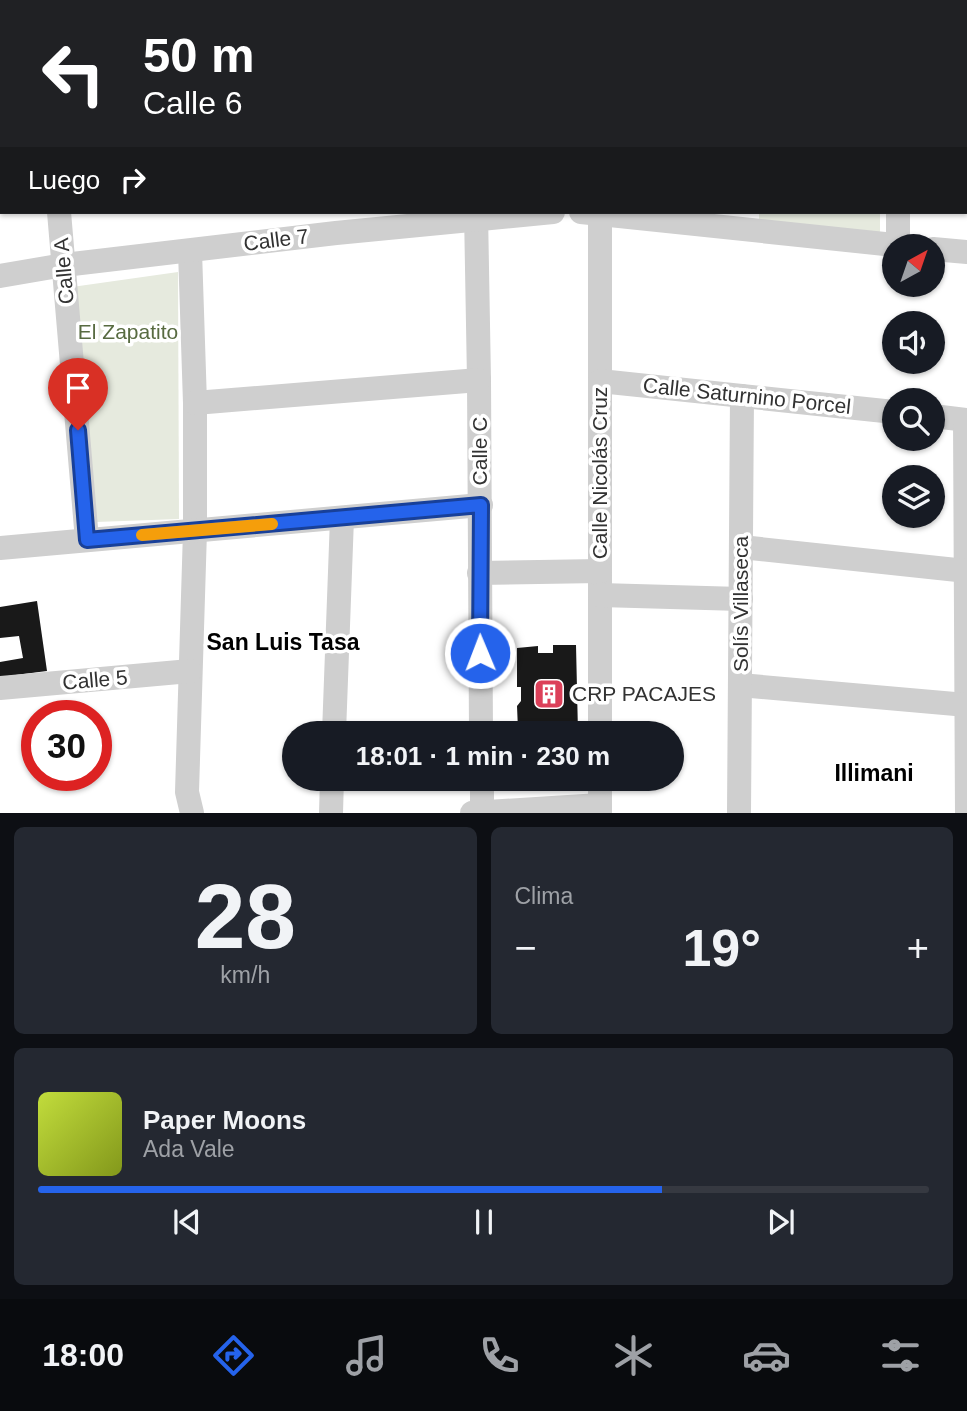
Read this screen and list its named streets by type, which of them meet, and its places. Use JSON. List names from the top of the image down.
{
  "streets": {
    "street": [
      "Calle 7",
      "Calle A",
      "Calle Saturnino Porcel",
      "Calle C",
      "Calle Nicolás Cruz",
      "Solís Villaseca",
      "Calle 5"
    ]
  },
  "crossings": [
    ["Calle 7", "Calle A"],
    ["Calle 7", "Calle C"],
    ["Calle Saturnino Porcel", "Calle Nicolás Cruz"],
    ["Calle Saturnino Porcel", "Solís Villaseca"]
  ],
  "districts": ["San Luis Tasa", "Illimani"],
  "parks": ["El Zapatito"],
  "places": {
    "building": ["CRP PACAJES"]
  },
  "north": "top right",
  "page": {
    "turn": ["50 m", "Calle 6"],
    "then": "Luego",
    "limit": "30",
    "trip": "18:01 · 1 min · 230 m",
    "tile": [
      ["28", "km/h"],
      "Clima"
    ],
    "heat": ["−", "19°", "+"],
    "song": ["Paper Moons", "Ada Vale"],
    "tabs": "18:00"
  }
}
